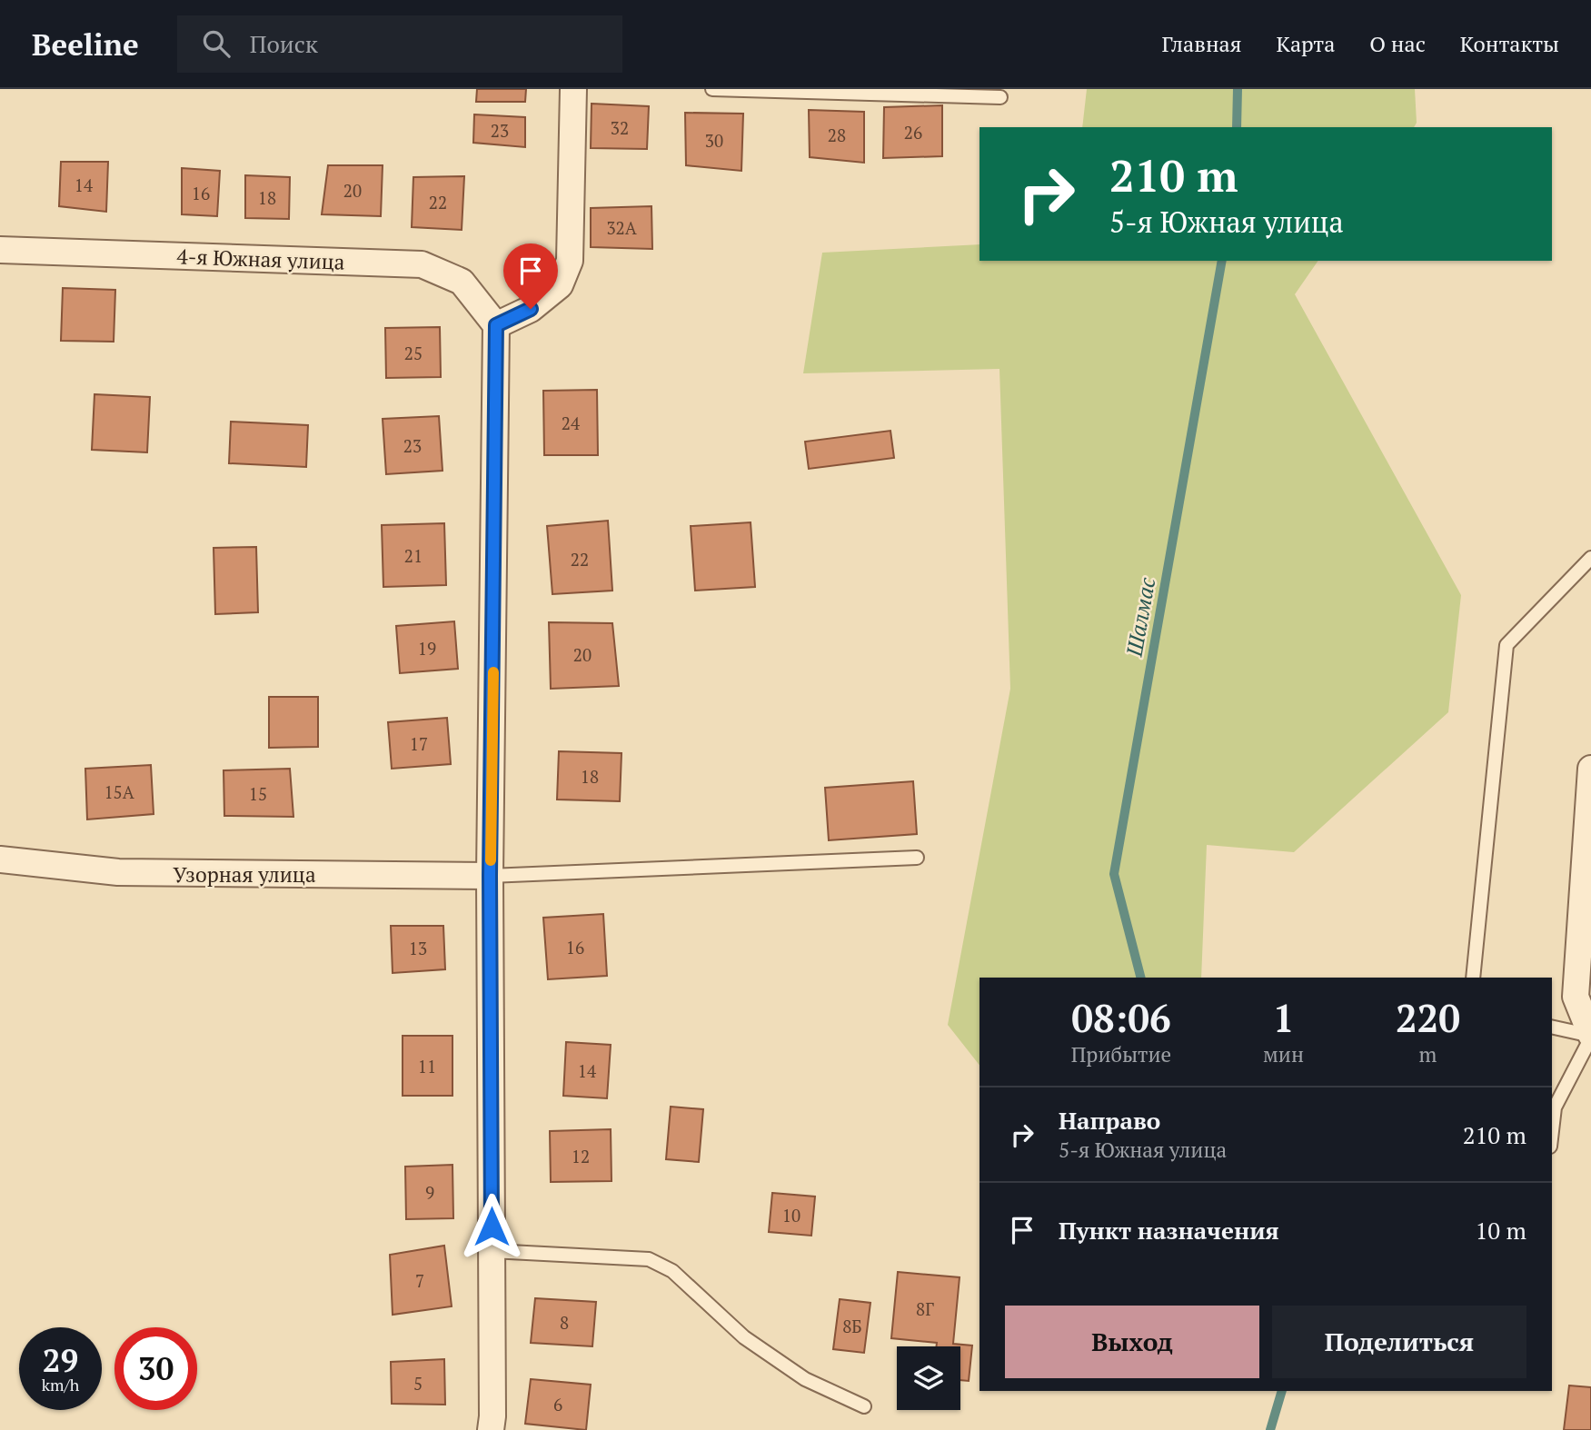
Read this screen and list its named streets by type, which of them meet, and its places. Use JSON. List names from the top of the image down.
{
  "streets": {
    "street": ["4-я Южная улица", "Узорная улица"]
  },
  "water": ["Шалмас"],
  "house_numbers": [
    "32",
    "23",
    "26",
    "28",
    "30",
    "14",
    "20",
    "16",
    "18",
    "22",
    "32А",
    "25",
    "24",
    "23",
    "21",
    "22",
    "19",
    "20",
    "17",
    "18",
    "15А",
    "15",
    "16",
    "13",
    "11",
    "14",
    "12",
    "9",
    "10",
    "7",
    "8Г",
    "8",
    "8Б",
    "5",
    "6"
  ],
  "page": {
    "header": "Beeline",
    "search": "Поиск",
    "nav": [
      "Главная",
      "Карта",
      "О нас",
      "Контакты"
    ],
    "turn": ["210 m", "5-я Южная улица"],
    "eta": [
      "08:06",
      "Прибытие",
      "1",
      "мин",
      "220",
      "m"
    ],
    "list": [
      {
        "name": "Направо",
        "note": "5-я Южная улица",
        "value": "210 m"
      },
      {
        "name": "Пункт назначения",
        "value": "10 m"
      }
    ],
    "buttons": ["Выход", "Поделиться"],
    "speed": "29 km/h",
    "limit": "30"
  }
}
